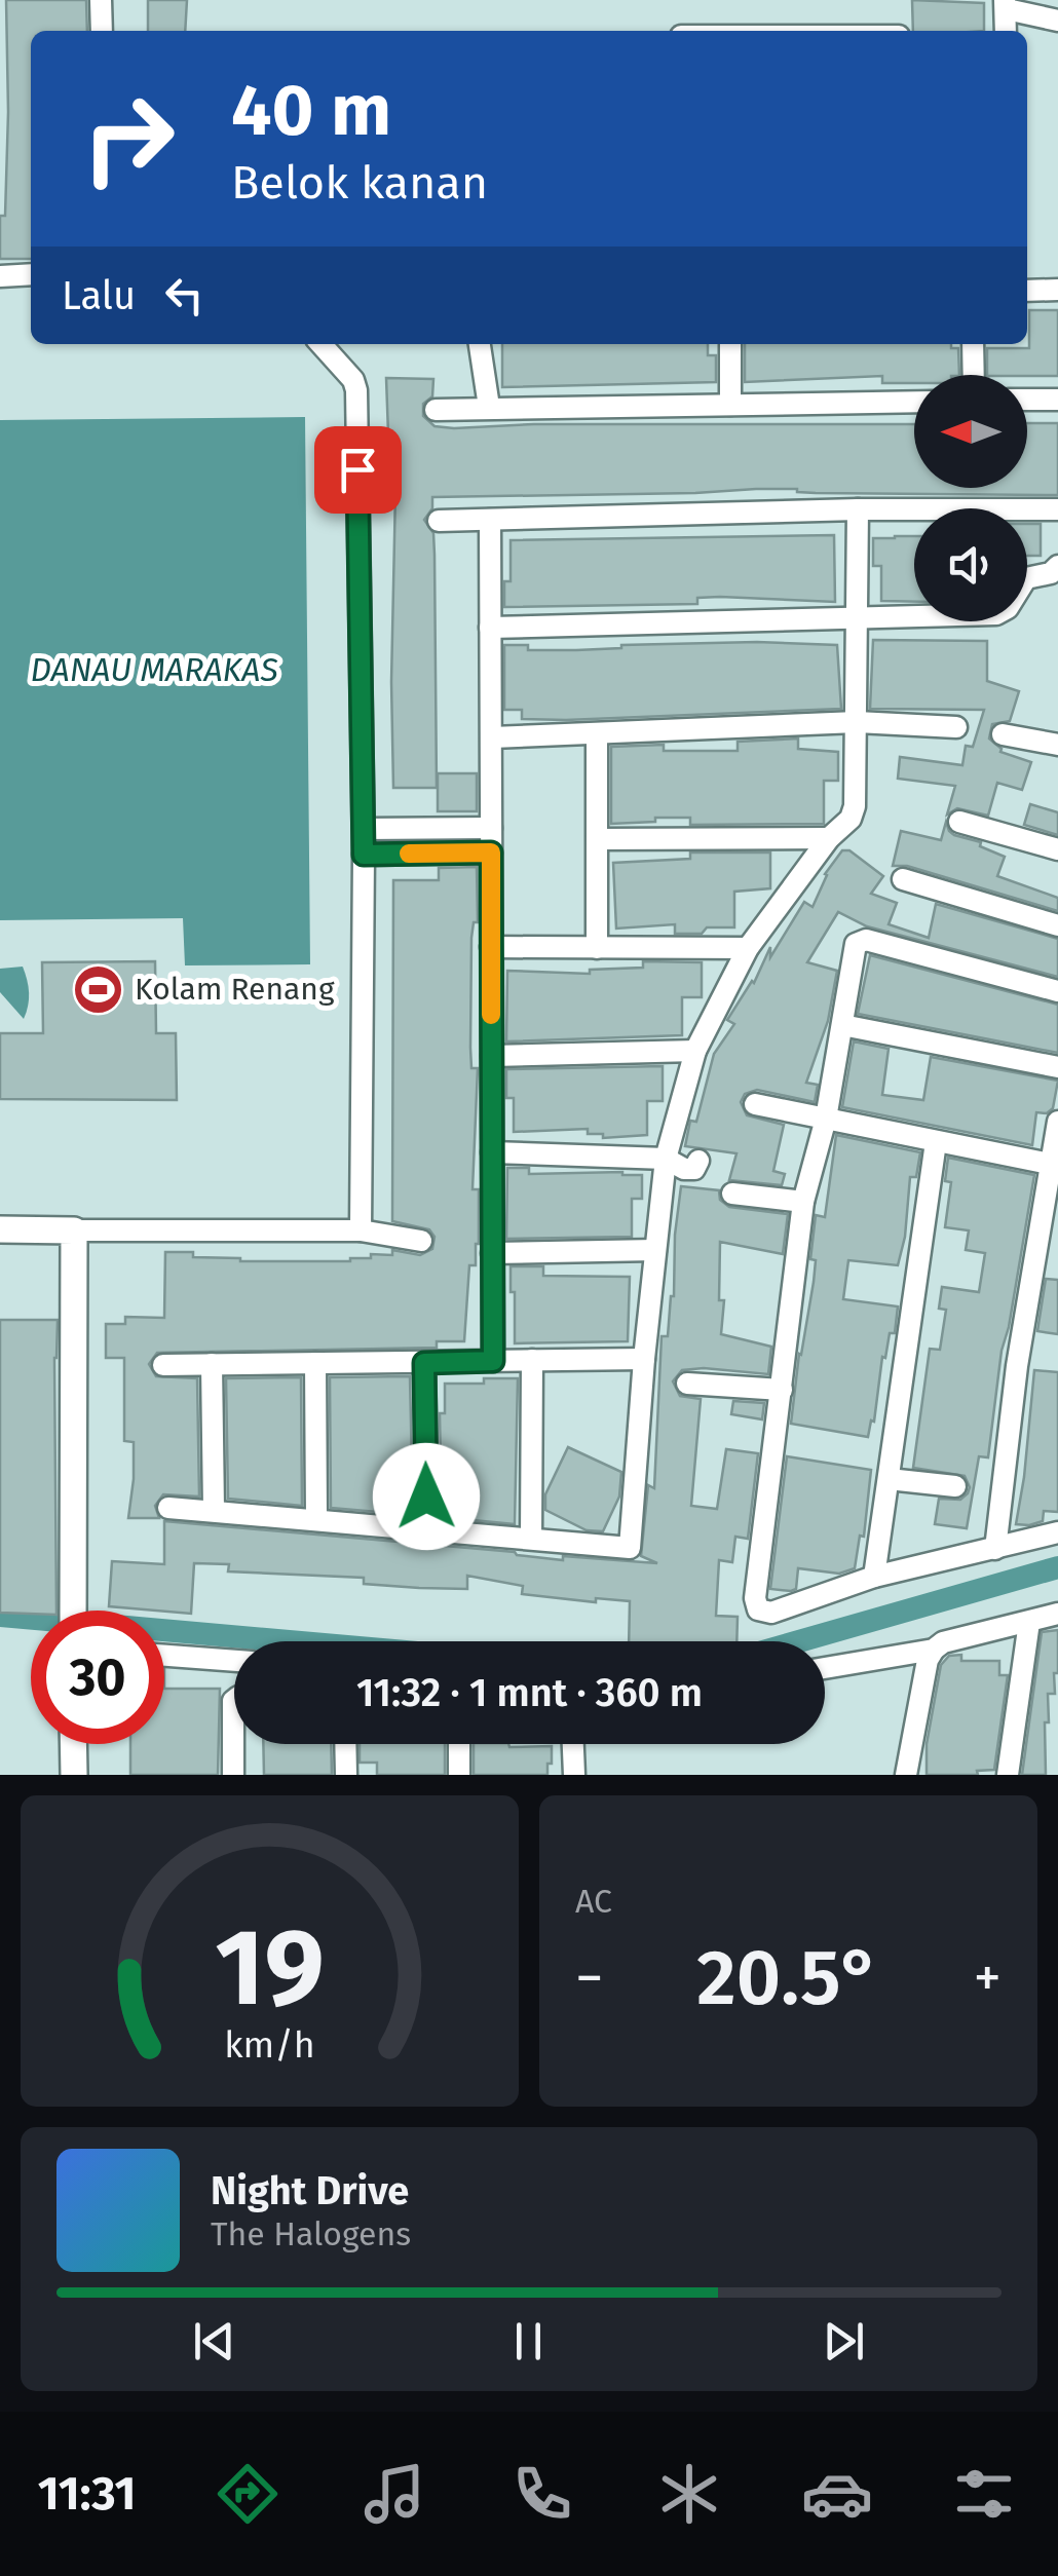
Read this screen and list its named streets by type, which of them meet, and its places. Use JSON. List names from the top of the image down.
{
  "water": ["DANAU MARAKAS"],
  "places": {
    "sports": ["Kolam Renang"]
  },
  "north": "left",
  "page": {
    "turn": ["40 m", "Belok kanan"],
    "then": "Lalu",
    "limit": "30",
    "trip": "11:32 · 1 mnt · 360 m",
    "tile": "AC",
    "heat": ["−", "20.5°", "+"],
    "song": ["Night Drive", "The Halogens"],
    "tabs": "11:31",
    "gauge": ["19", "km/h"]
  }
}
